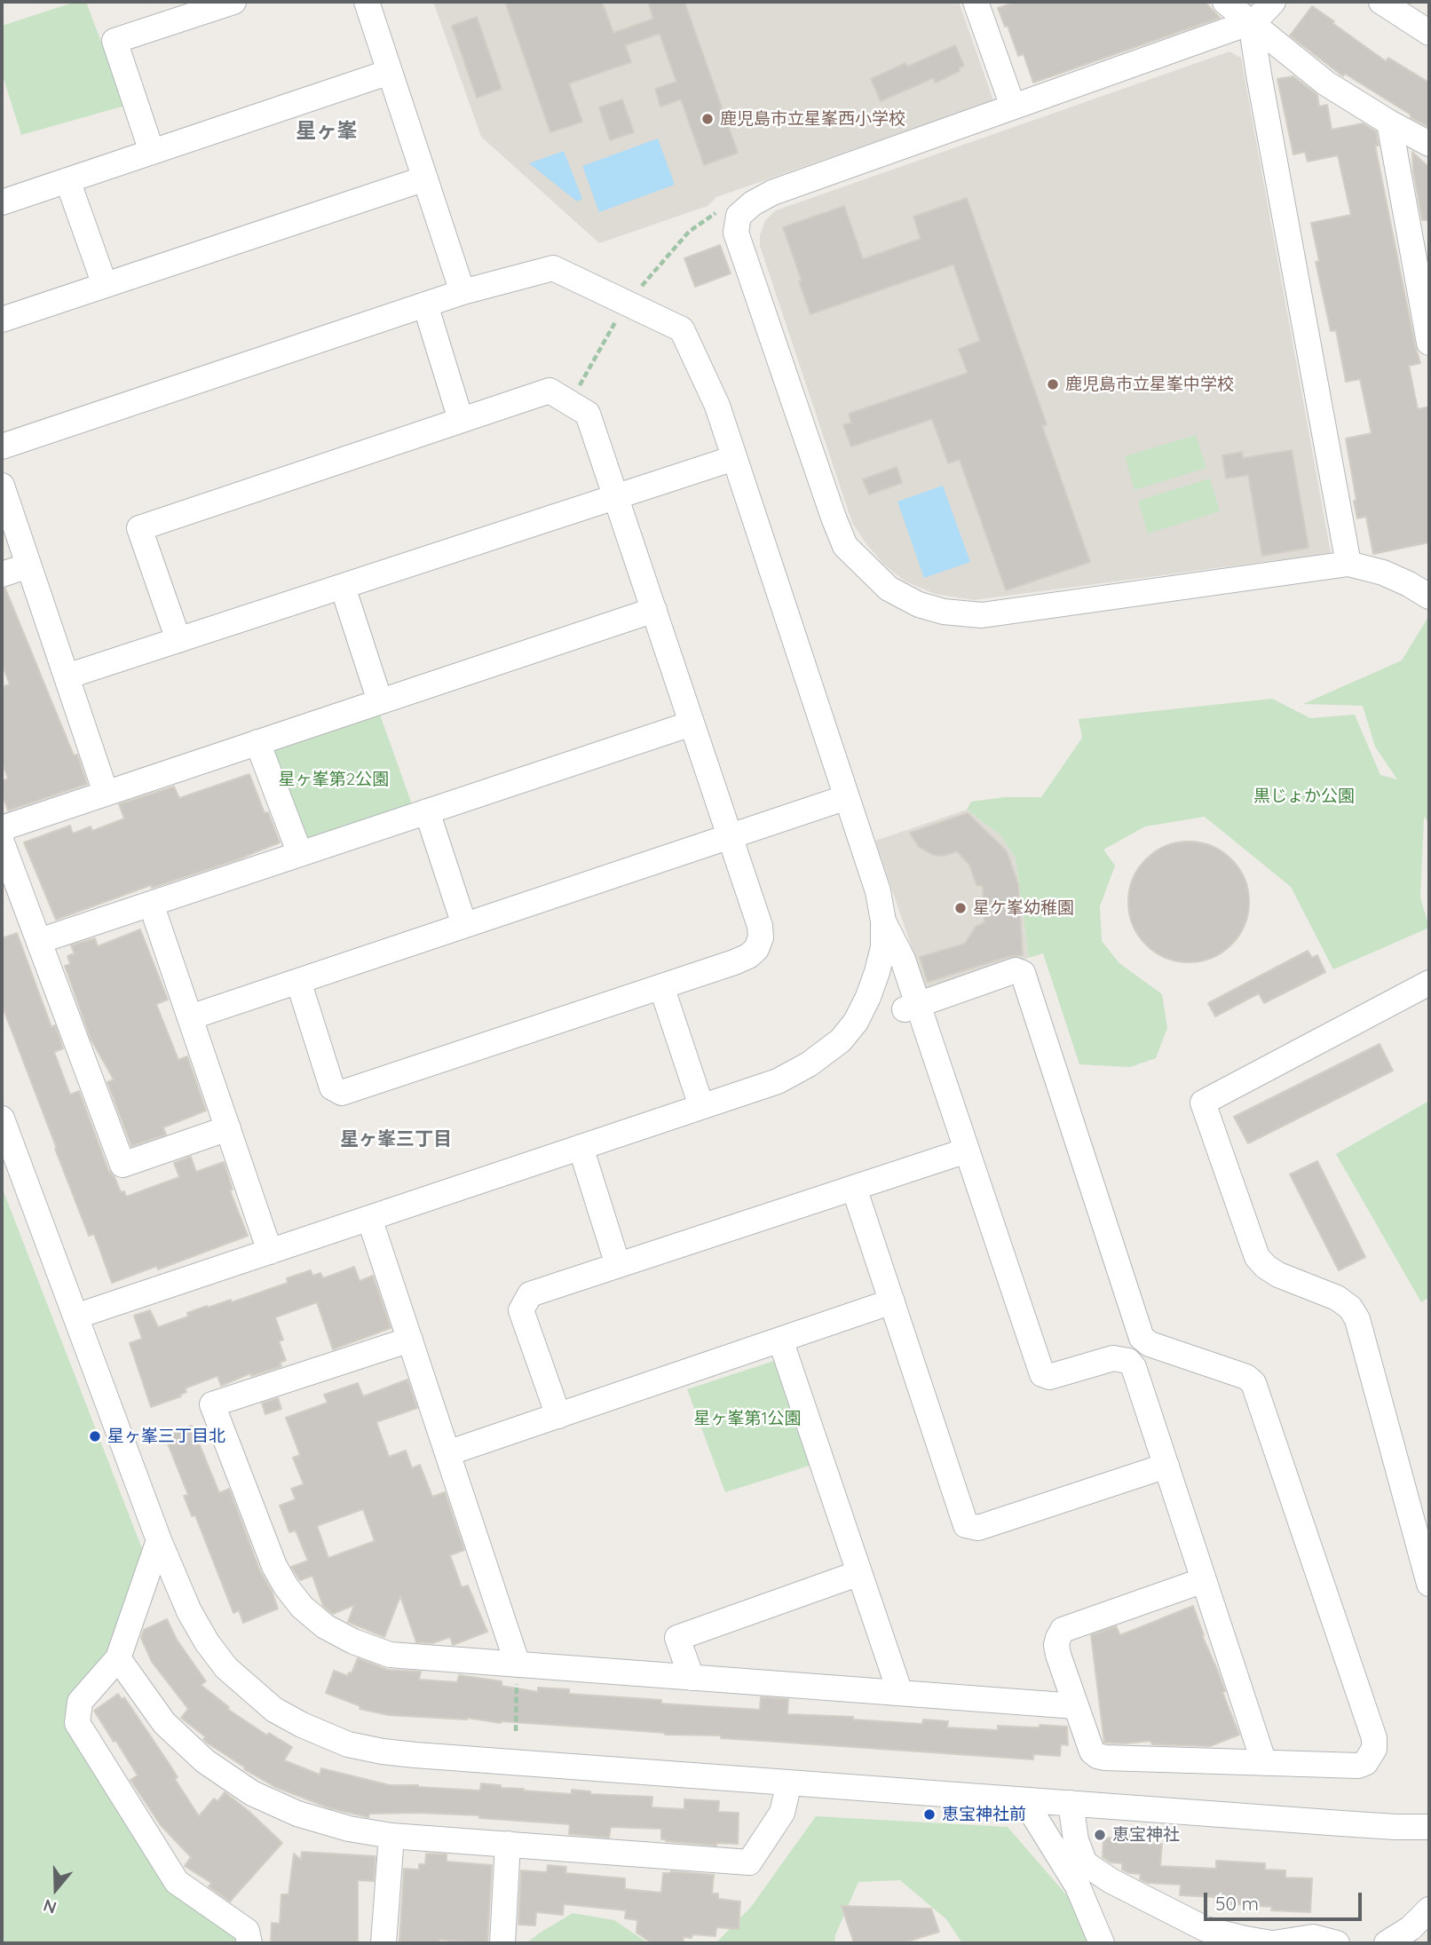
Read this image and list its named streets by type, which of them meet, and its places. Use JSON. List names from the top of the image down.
{
  "districts": ["星ヶ峯", "星ヶ峯三丁目"],
  "parks": ["星ヶ峯第2公園", "黒じょか公園", "星ヶ峯第1公園"],
  "places": [
    "鹿児島市立星峯西小学校",
    "鹿児島市立星峯中学校",
    "星ケ峯幼稚園",
    "星ヶ峯三丁目北",
    "恵宝神社前",
    "恵宝神社"
  ],
  "scale_bar": "50 m",
  "north": "bottom"
}
